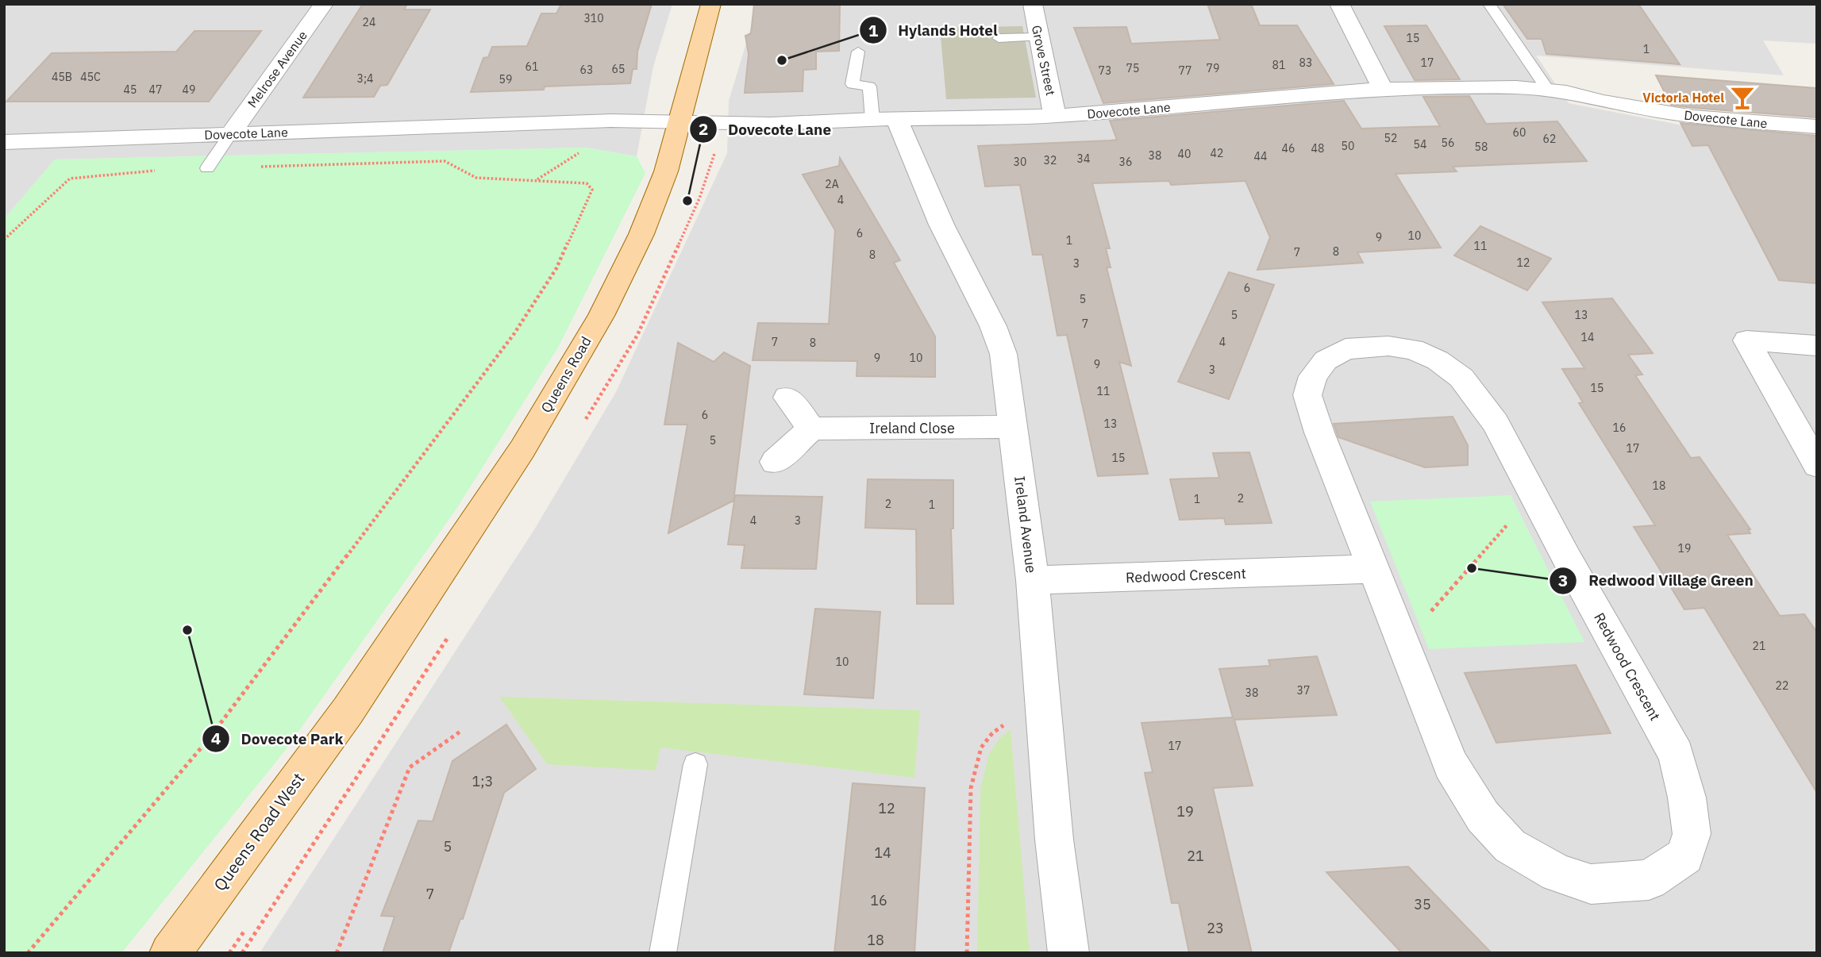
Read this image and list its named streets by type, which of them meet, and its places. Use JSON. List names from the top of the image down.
{
  "streets": {
    "main road": ["Queens Road", "Queens Road West"],
    "street": [
      "Grove Street",
      "Melrose Avenue",
      "Dovecote Lane",
      "Ireland Close",
      "Ireland Avenue",
      "Redwood Crescent"
    ]
  },
  "crossings": [
    ["Grove Street", "Dovecote Lane"],
    ["Melrose Avenue", "Dovecote Lane"],
    ["Dovecote Lane", "Queens Road"],
    ["Dovecote Lane", "Ireland Avenue"],
    ["Queens Road", "Queens Road West"],
    ["Ireland Close", "Ireland Avenue"],
    ["Ireland Avenue", "Redwood Crescent"]
  ],
  "places": {
    "other": [
      "Hylands Hotel",
      "Dovecote Lane",
      "Redwood Village Green",
      "Dovecote Park"
    ],
    "bar": ["Victoria Hotel"]
  },
  "house_numbers": [
    "310",
    "24",
    "15",
    "1",
    "83",
    "17",
    "81",
    "61",
    "75",
    "79",
    "65",
    "63",
    "73",
    "77",
    "45B",
    "45C",
    "3;4",
    "59",
    "45",
    "47",
    "49",
    "60",
    "52",
    "62",
    "56",
    "54",
    "50",
    "58",
    "46",
    "48",
    "42",
    "40",
    "38",
    "44",
    "34",
    "32",
    "30",
    "36",
    "2A",
    "4",
    "6",
    "10",
    "9",
    "1",
    "11",
    "8",
    "7",
    "8",
    "12",
    "3",
    "6",
    "5",
    "5",
    "13",
    "7",
    "14",
    "7",
    "4",
    "8",
    "9",
    "10",
    "9",
    "3",
    "15",
    "11",
    "6",
    "13",
    "16",
    "5",
    "17",
    "15",
    "18",
    "2",
    "1",
    "2",
    "1",
    "4",
    "3",
    "19",
    "21",
    "10",
    "22",
    "37",
    "38",
    "17",
    "1;3",
    "12",
    "19",
    "5",
    "14",
    "21",
    "7",
    "16",
    "35",
    "23",
    "18"
  ]
}
